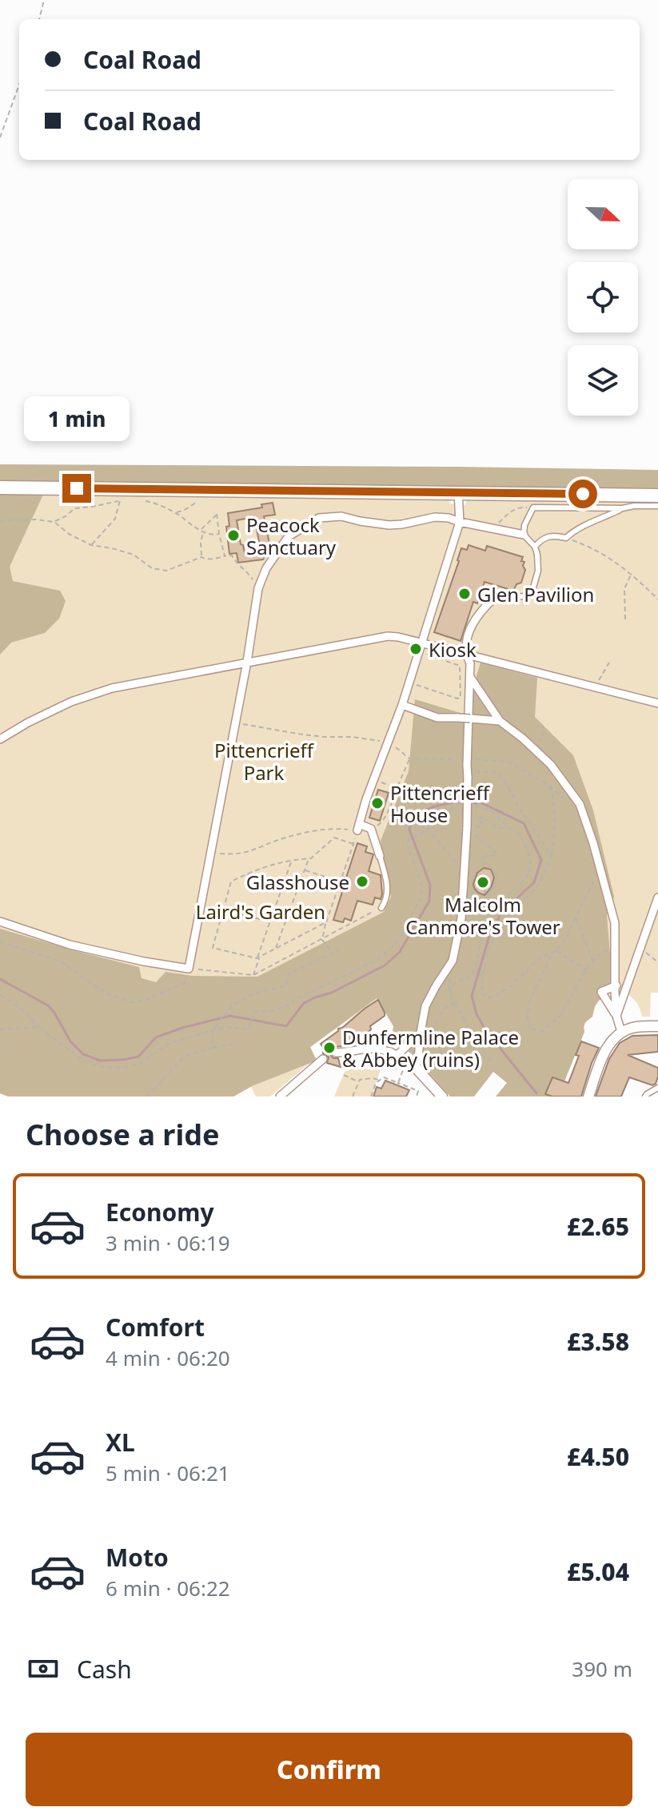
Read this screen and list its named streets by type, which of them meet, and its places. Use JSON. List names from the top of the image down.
{
  "parks": ["Pittencrieff Park", "Laird's Garden"],
  "places": [
    "Peacock Sanctuary",
    "Glen Pavilion",
    "Kiosk",
    "Pittencrieff House",
    "Glasshouse",
    "Malcolm Canmore's Tower",
    "Dunfermline Palace & Abbey (ruins)"
  ],
  "north": "right",
  "page": {
    "banner": ["Coal Road", "Coal Road"],
    "bubble": "1 min",
    "heading": "Choose a ride",
    "list": [
      {
        "name": "Economy",
        "note": "3 min · 06:19",
        "value": "£2.65"
      },
      {
        "name": "Comfort",
        "note": "4 min · 06:20",
        "value": "£3.58"
      },
      {
        "name": "XL",
        "note": "5 min · 06:21",
        "value": "£4.50"
      },
      {
        "name": "Moto",
        "note": "6 min · 06:22",
        "value": "£5.04"
      }
    ],
    "pay": ["Cash", "390 m"],
    "buttons": "Confirm"
  }
}
